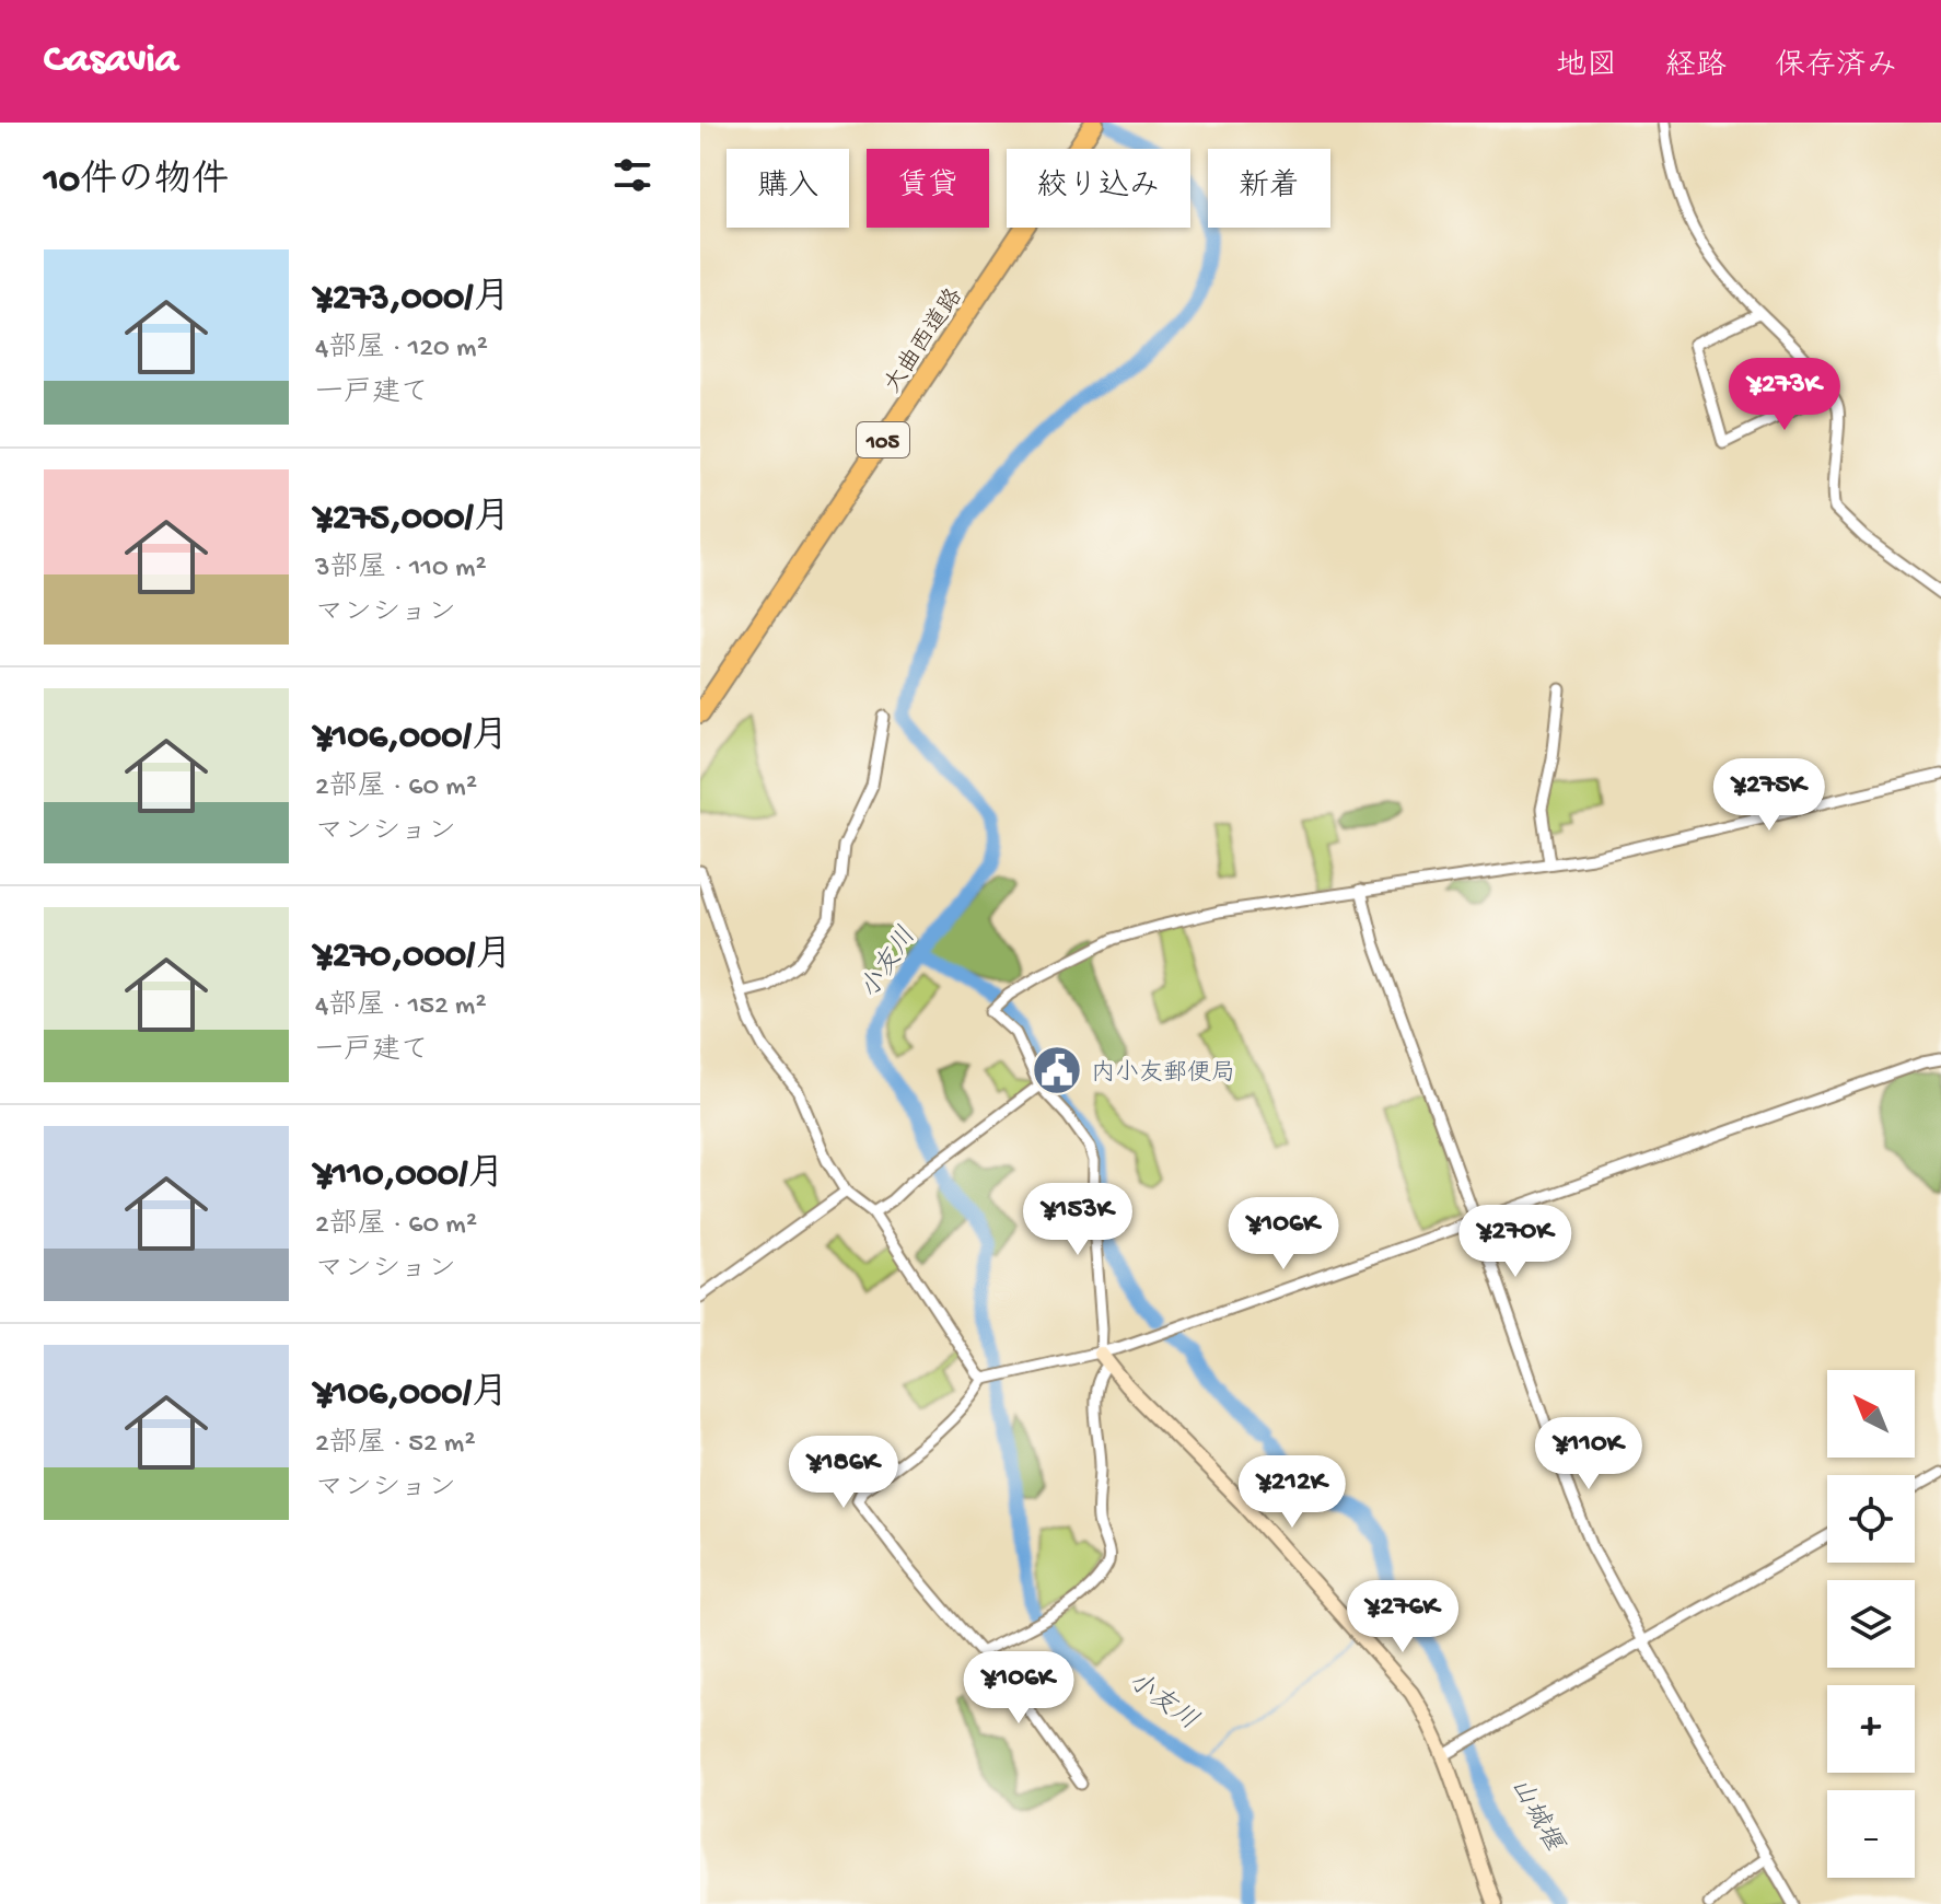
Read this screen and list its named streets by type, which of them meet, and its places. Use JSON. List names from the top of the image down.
{
  "streets": {
    "highway": ["大曲西道路", "105"]
  },
  "water": ["小友川", "山城堰"],
  "places": {
    "public building": ["内小友郵便局"]
  },
  "north": "top left",
  "page": {
    "header": "Casavia",
    "nav": ["地図", "経路", "保存済み"],
    "heading": "10件の物件",
    "chip": [
      "購入",
      "賃貸",
      "絞り込み",
      "新着"
    ],
    "list": [
      {
        "name": "¥273,000/月",
        "note": "4部屋 · 120 m² · 一戸建て"
      },
      {
        "name": "¥275,000/月",
        "note": "3部屋 · 110 m² · マンション"
      },
      {
        "name": "¥106,000/月",
        "note": "2部屋 · 60 m² · マンション"
      },
      {
        "name": "¥270,000/月",
        "note": "4部屋 · 152 m² · 一戸建て"
      },
      {
        "name": "¥110,000/月",
        "note": "2部屋 · 60 m² · マンション"
      },
      {
        "name": "¥106,000/月",
        "note": "2部屋 · 52 m² · マンション"
      }
    ],
    "price": [
      "¥273K",
      "¥275K",
      "¥153K",
      "¥106K",
      "¥270K",
      "¥110K",
      "¥186K",
      "¥212K",
      "¥276K",
      "¥106K"
    ],
    "map_buttons": ["+", "−"]
  }
}
